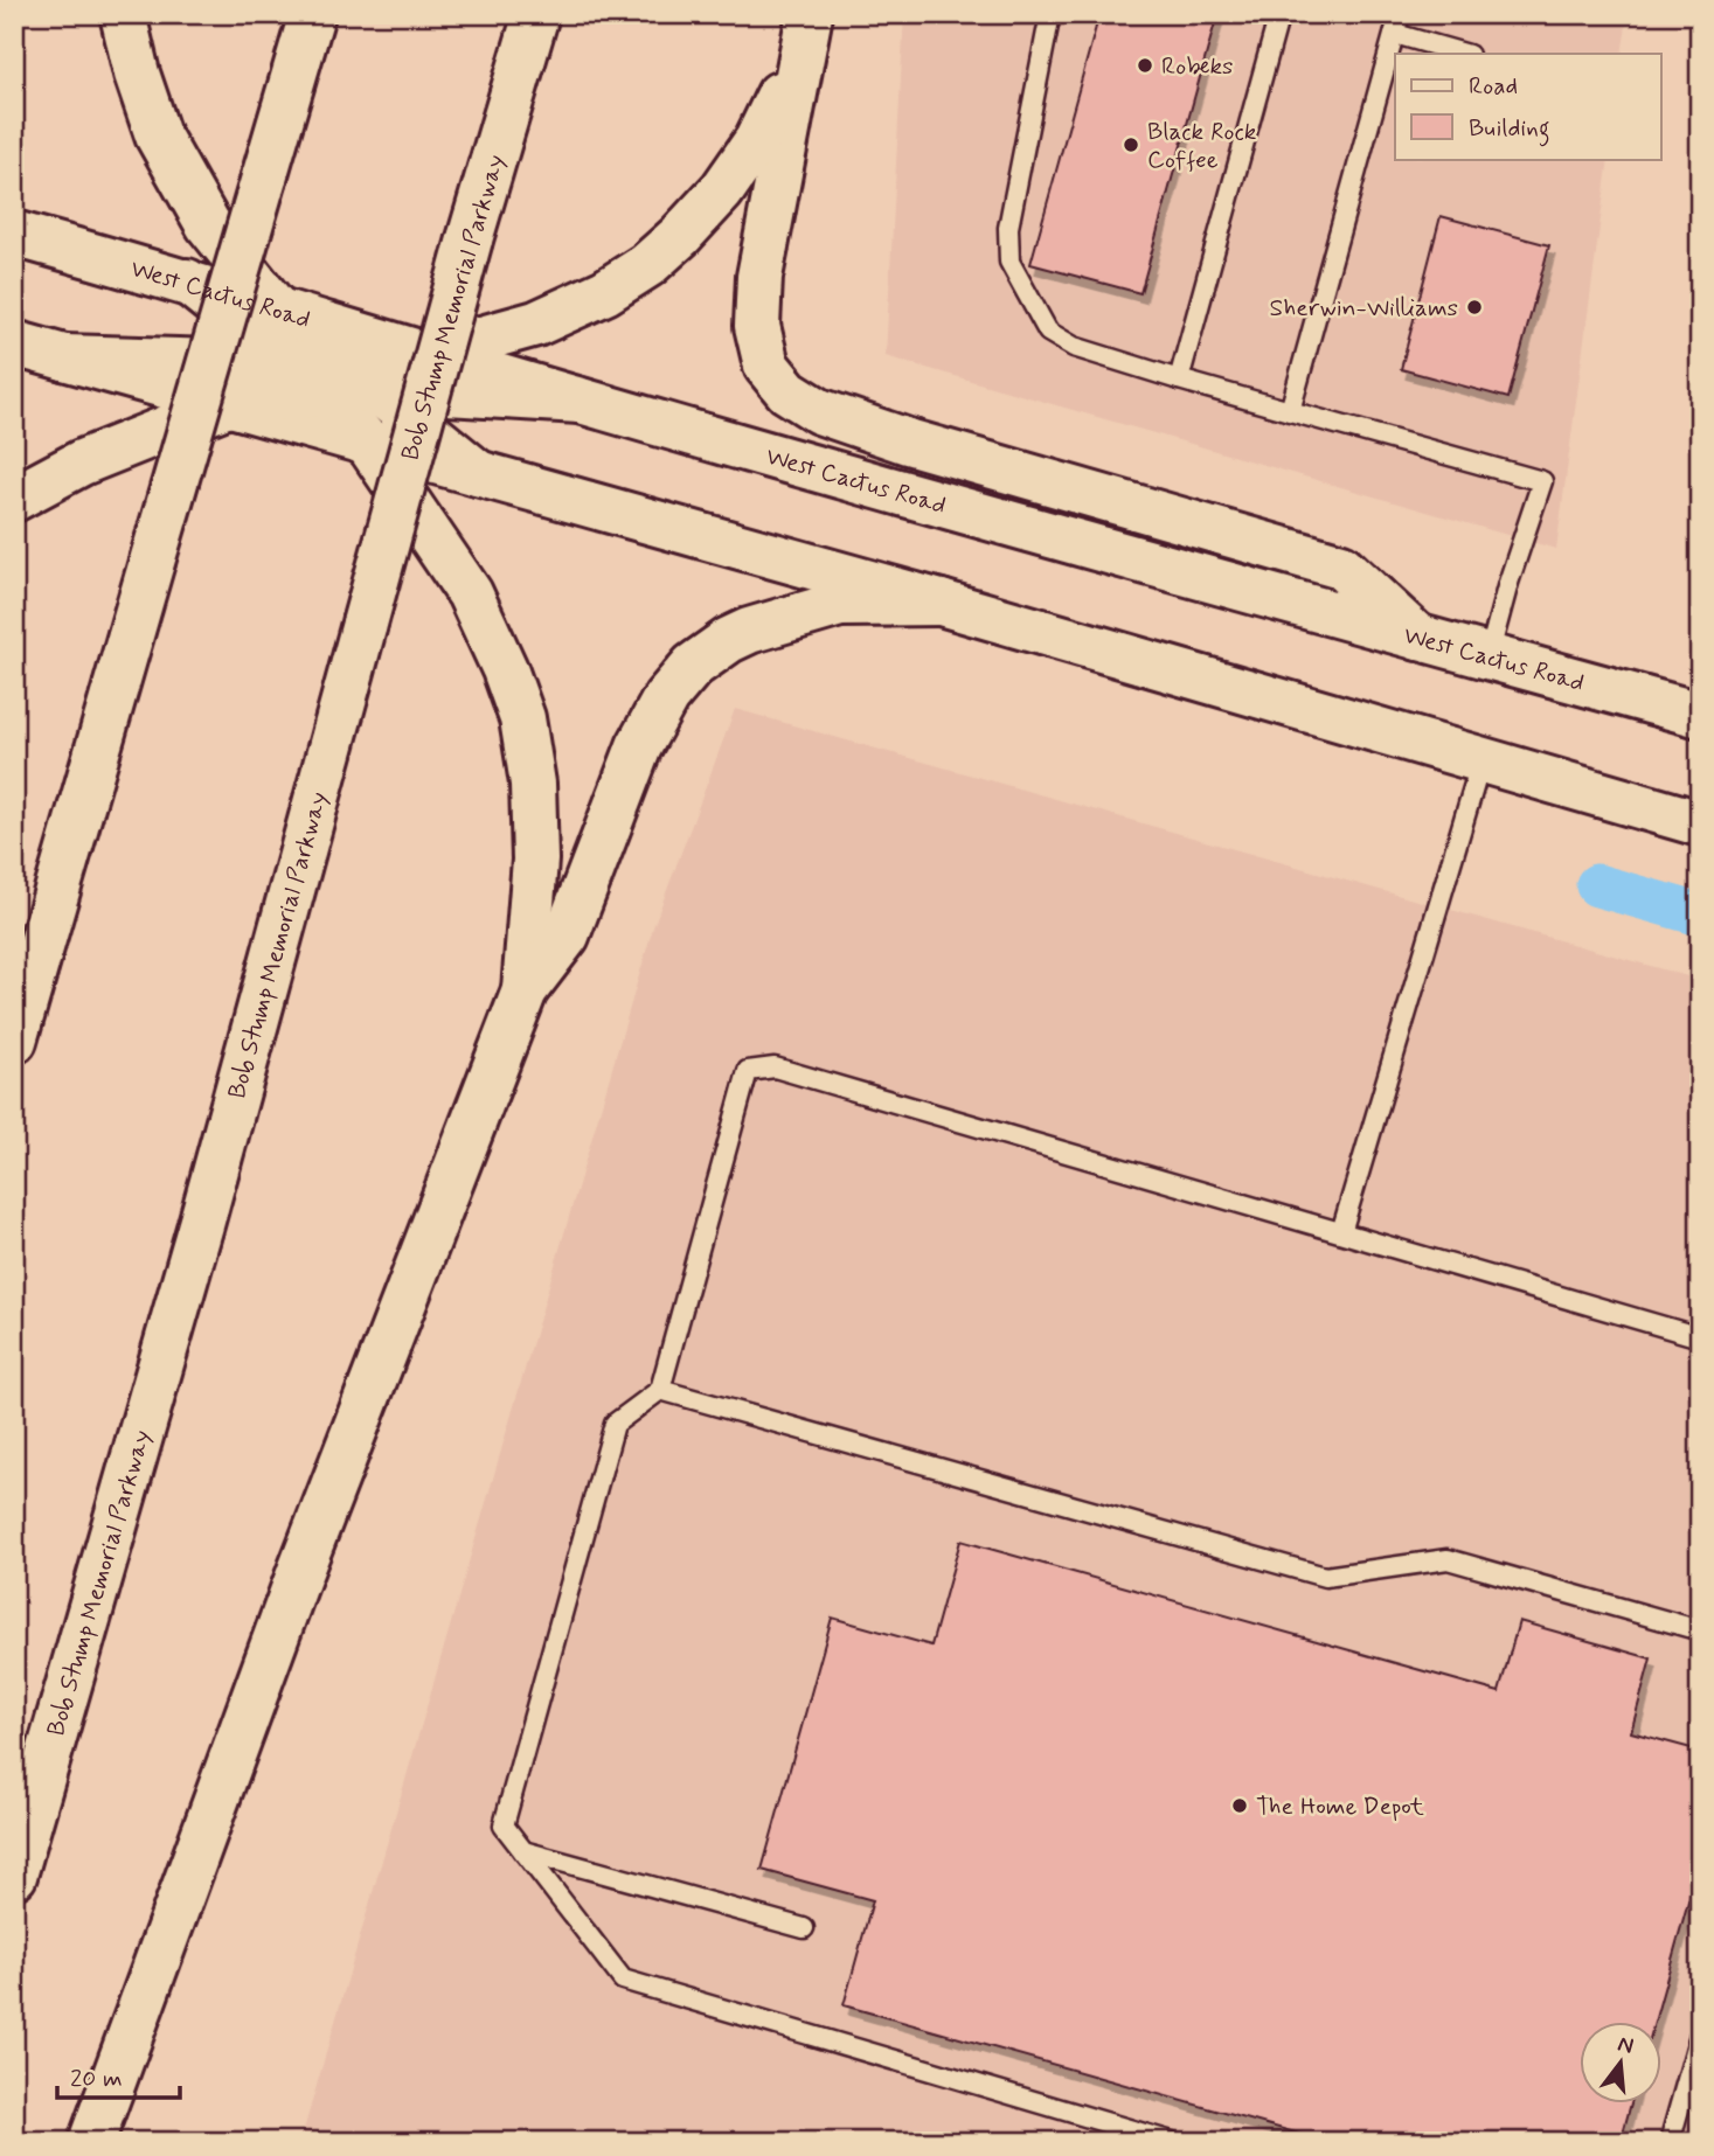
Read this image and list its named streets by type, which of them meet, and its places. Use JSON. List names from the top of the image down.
{
  "streets": {
    "main road": ["West Cactus Road", "Bob Stump Memorial Parkway"]
  },
  "places": [
    "Robeks",
    "Black Rock Coffee",
    "Sherwin-Williams",
    "The Home Depot"
  ],
  "legend": ["Road", "Building"],
  "scale_bar": "20 m",
  "north": "top"
}
